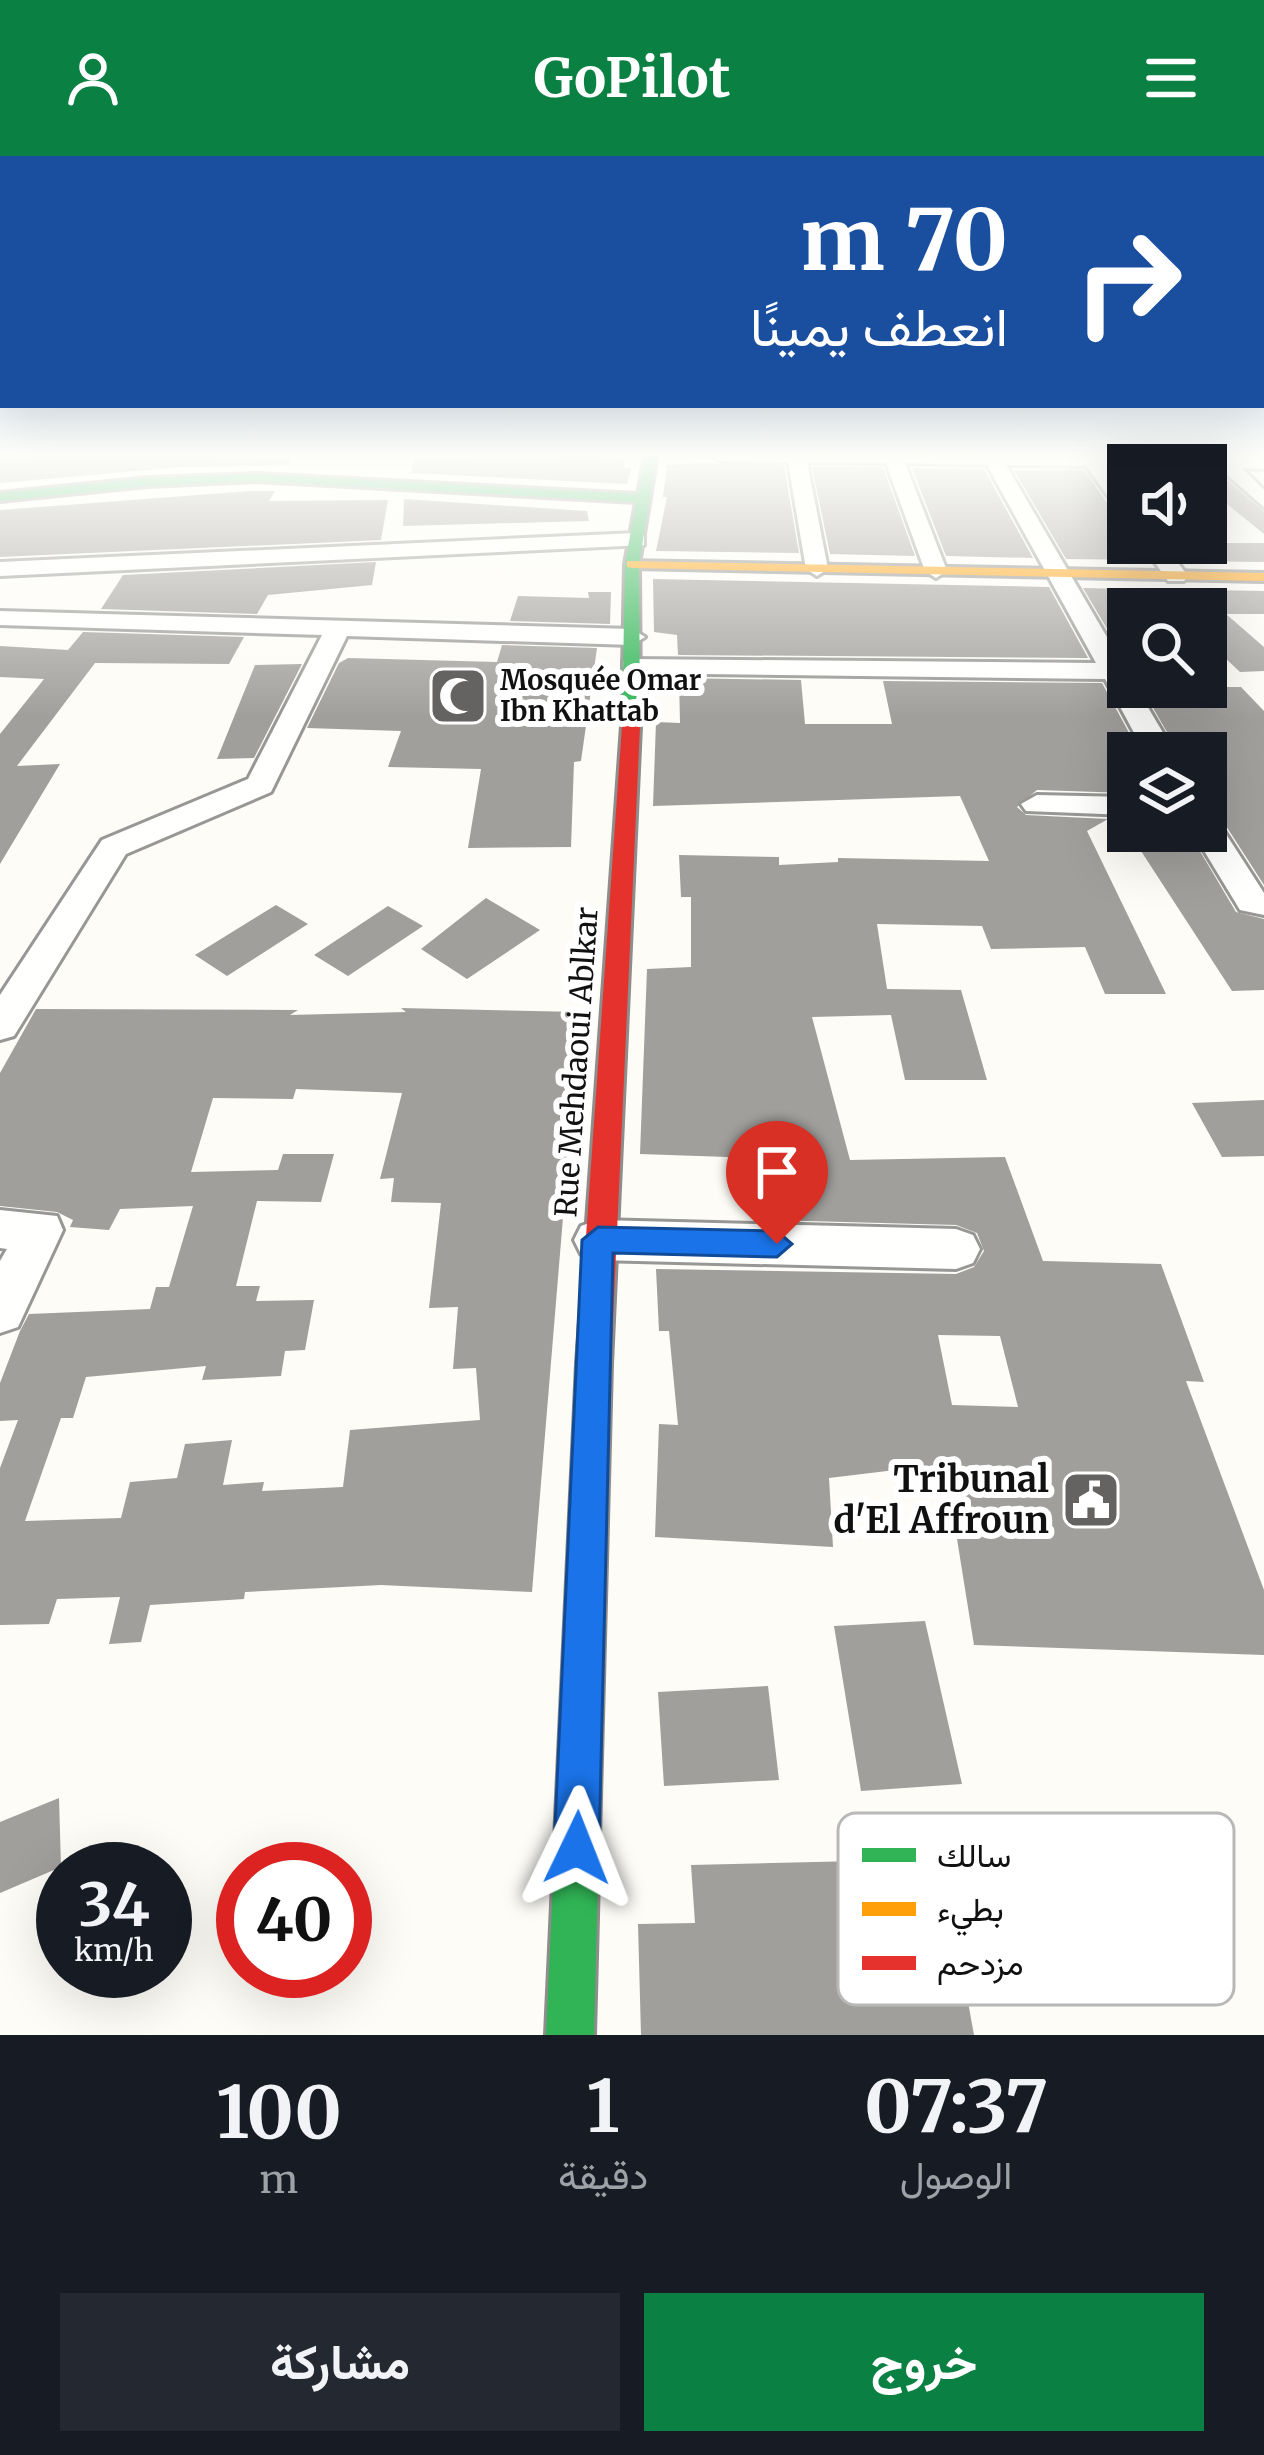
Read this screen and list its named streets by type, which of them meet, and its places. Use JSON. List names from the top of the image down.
{
  "streets": {
    "street": ["Rue Mehdaoui Ablkar"]
  },
  "places": {
    "mosque": ["Mosquée Omar Ibn Khattab"],
    "public building": ["Tribunal d'El Affroun"]
  },
  "legend": ["سالك", "بطيء", "مزدحم"],
  "page": {
    "header": "GoPilot",
    "turn": ["70 m", "انعطف يمينًا"],
    "speed": "34 km/h",
    "limit": "40",
    "eta": [
      "07:37",
      "الوصول",
      "1",
      "دقيقة",
      "100",
      "m"
    ],
    "buttons": ["خروج", "مشاركة"]
  }
}
